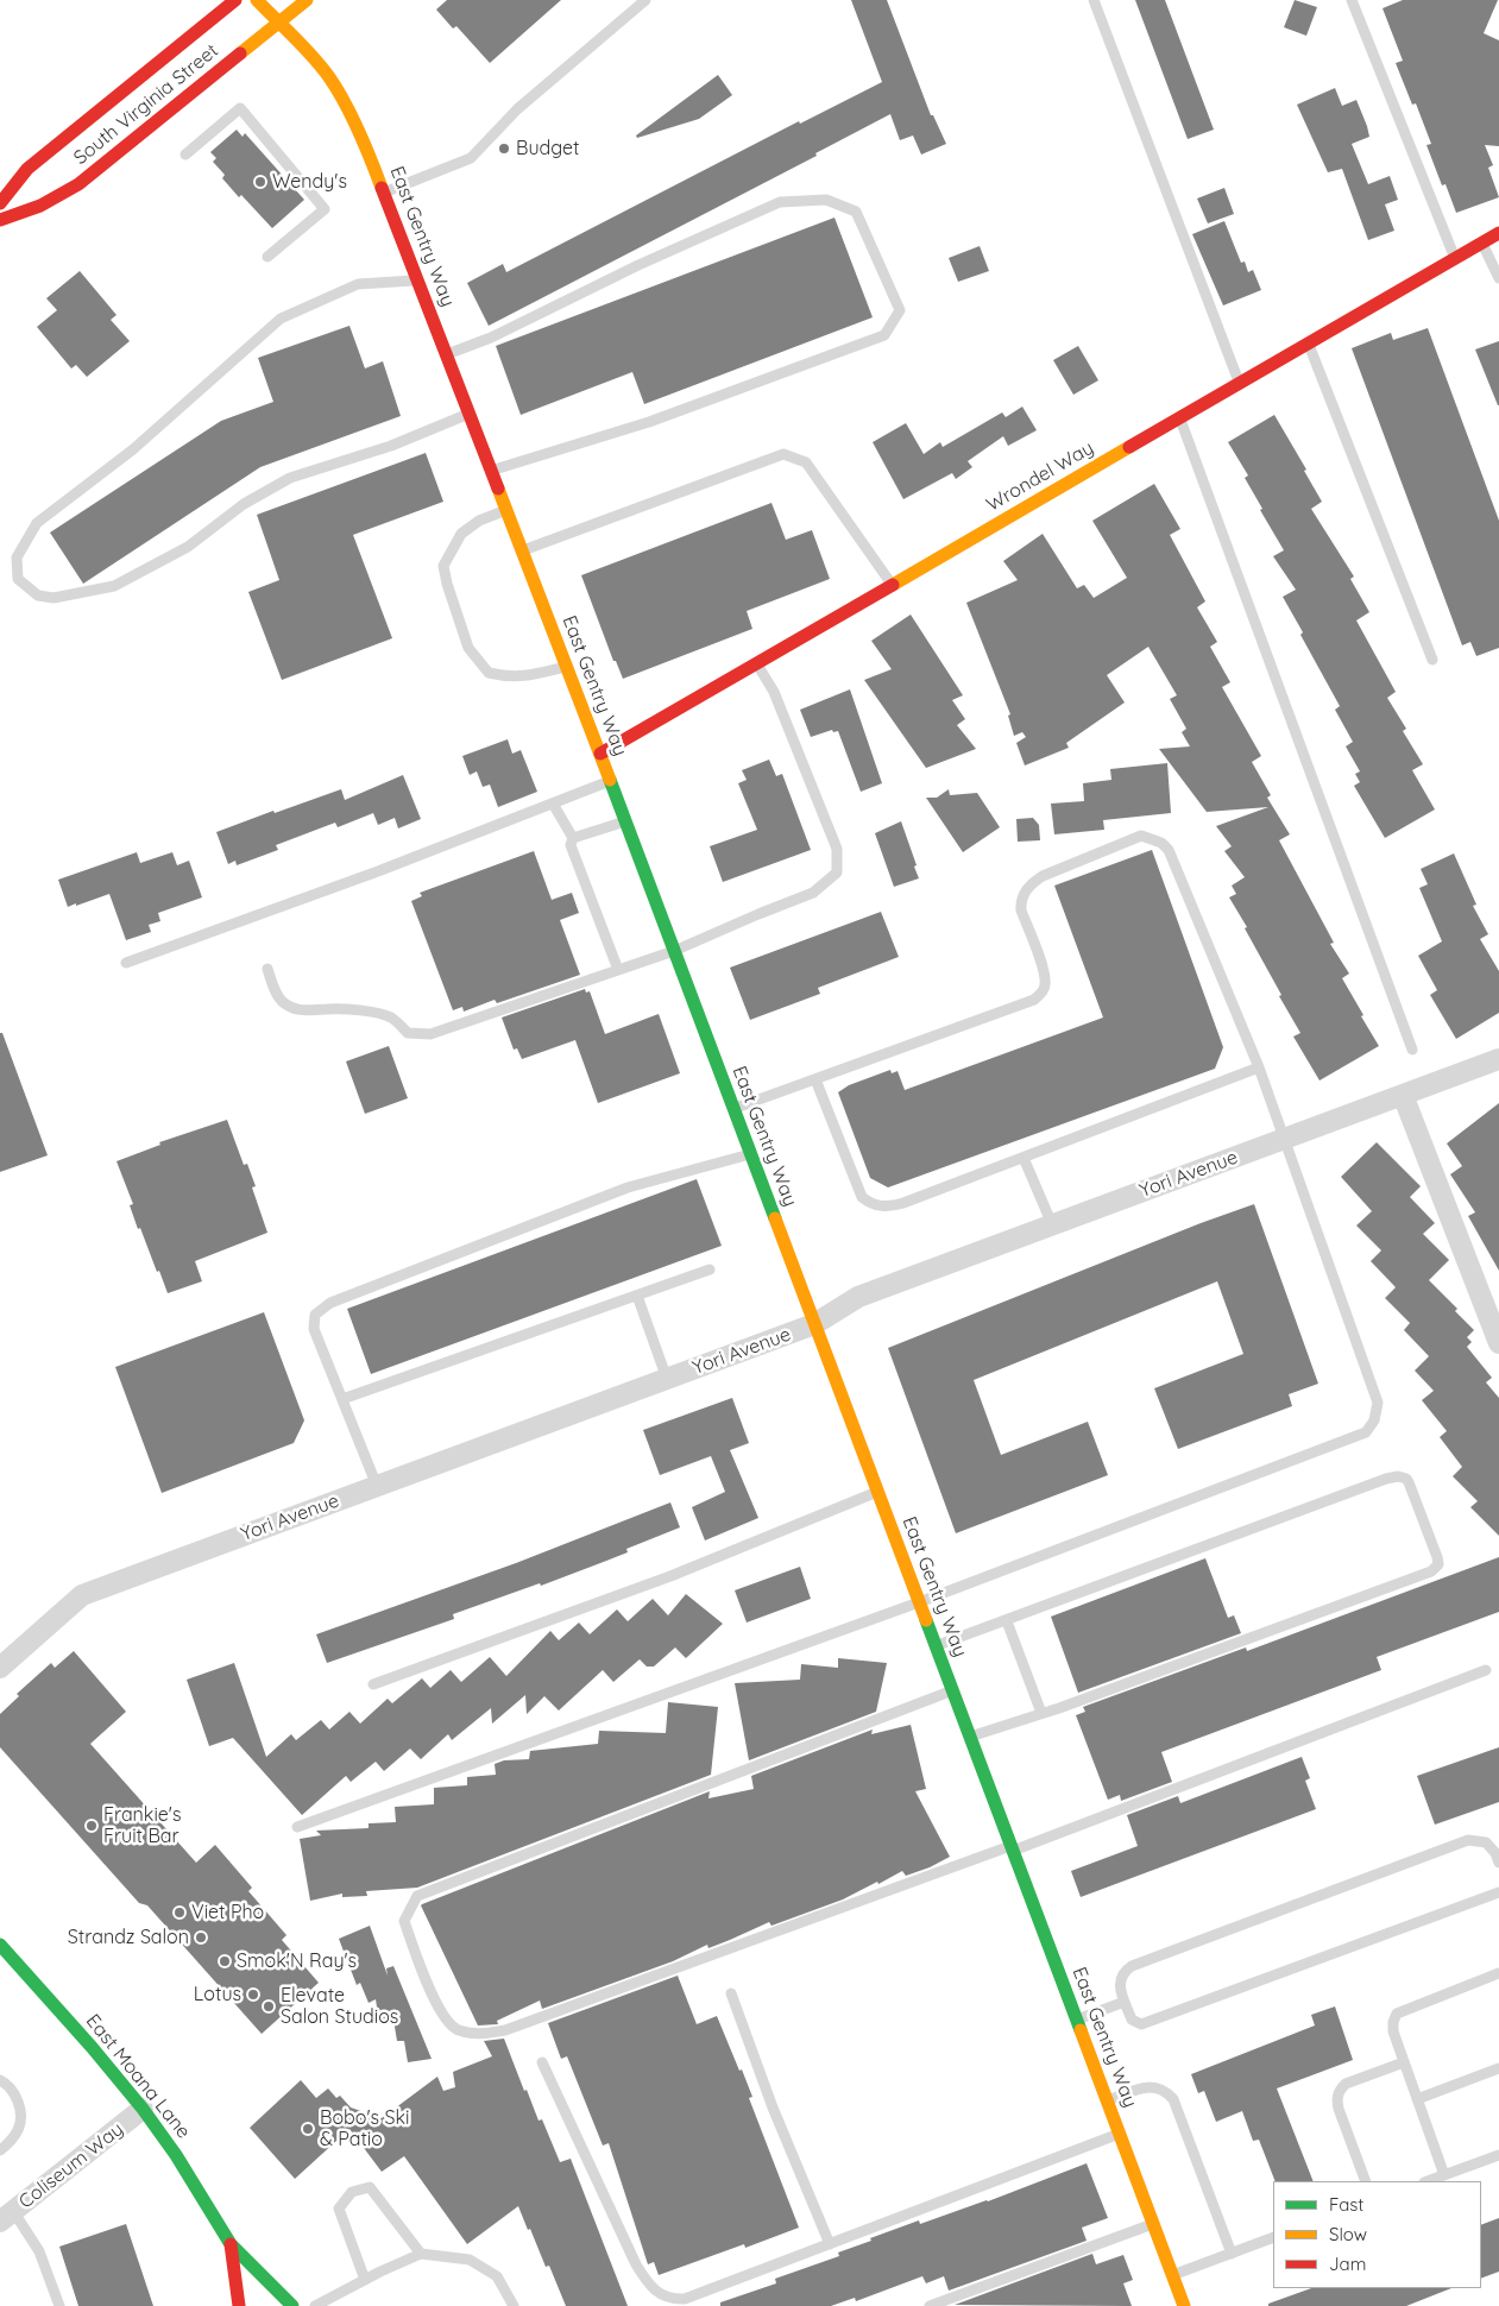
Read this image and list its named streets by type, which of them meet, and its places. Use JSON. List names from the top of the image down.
{
  "streets": {
    "street": [
      "South Virginia Street",
      "East Gentry Way",
      "Wrondel Way",
      "Yori Avenue",
      "East Moana Lane",
      "Coliseum Way"
    ]
  },
  "crossings": [
    ["South Virginia Street", "East Gentry Way"],
    ["East Gentry Way", "Wrondel Way"],
    ["East Gentry Way", "Yori Avenue"],
    ["East Moana Lane", "Coliseum Way"]
  ],
  "places": [
    "Budget",
    "Wendy's",
    "Frankie's Fruit Bar",
    "Viet Pho",
    "Strandz Salon",
    "Smok'N Ray's",
    "Lotus",
    "Elevate Salon Studios",
    "Bobo's Ski & Patio"
  ],
  "legend": ["Fast", "Slow", "Jam"]
}
